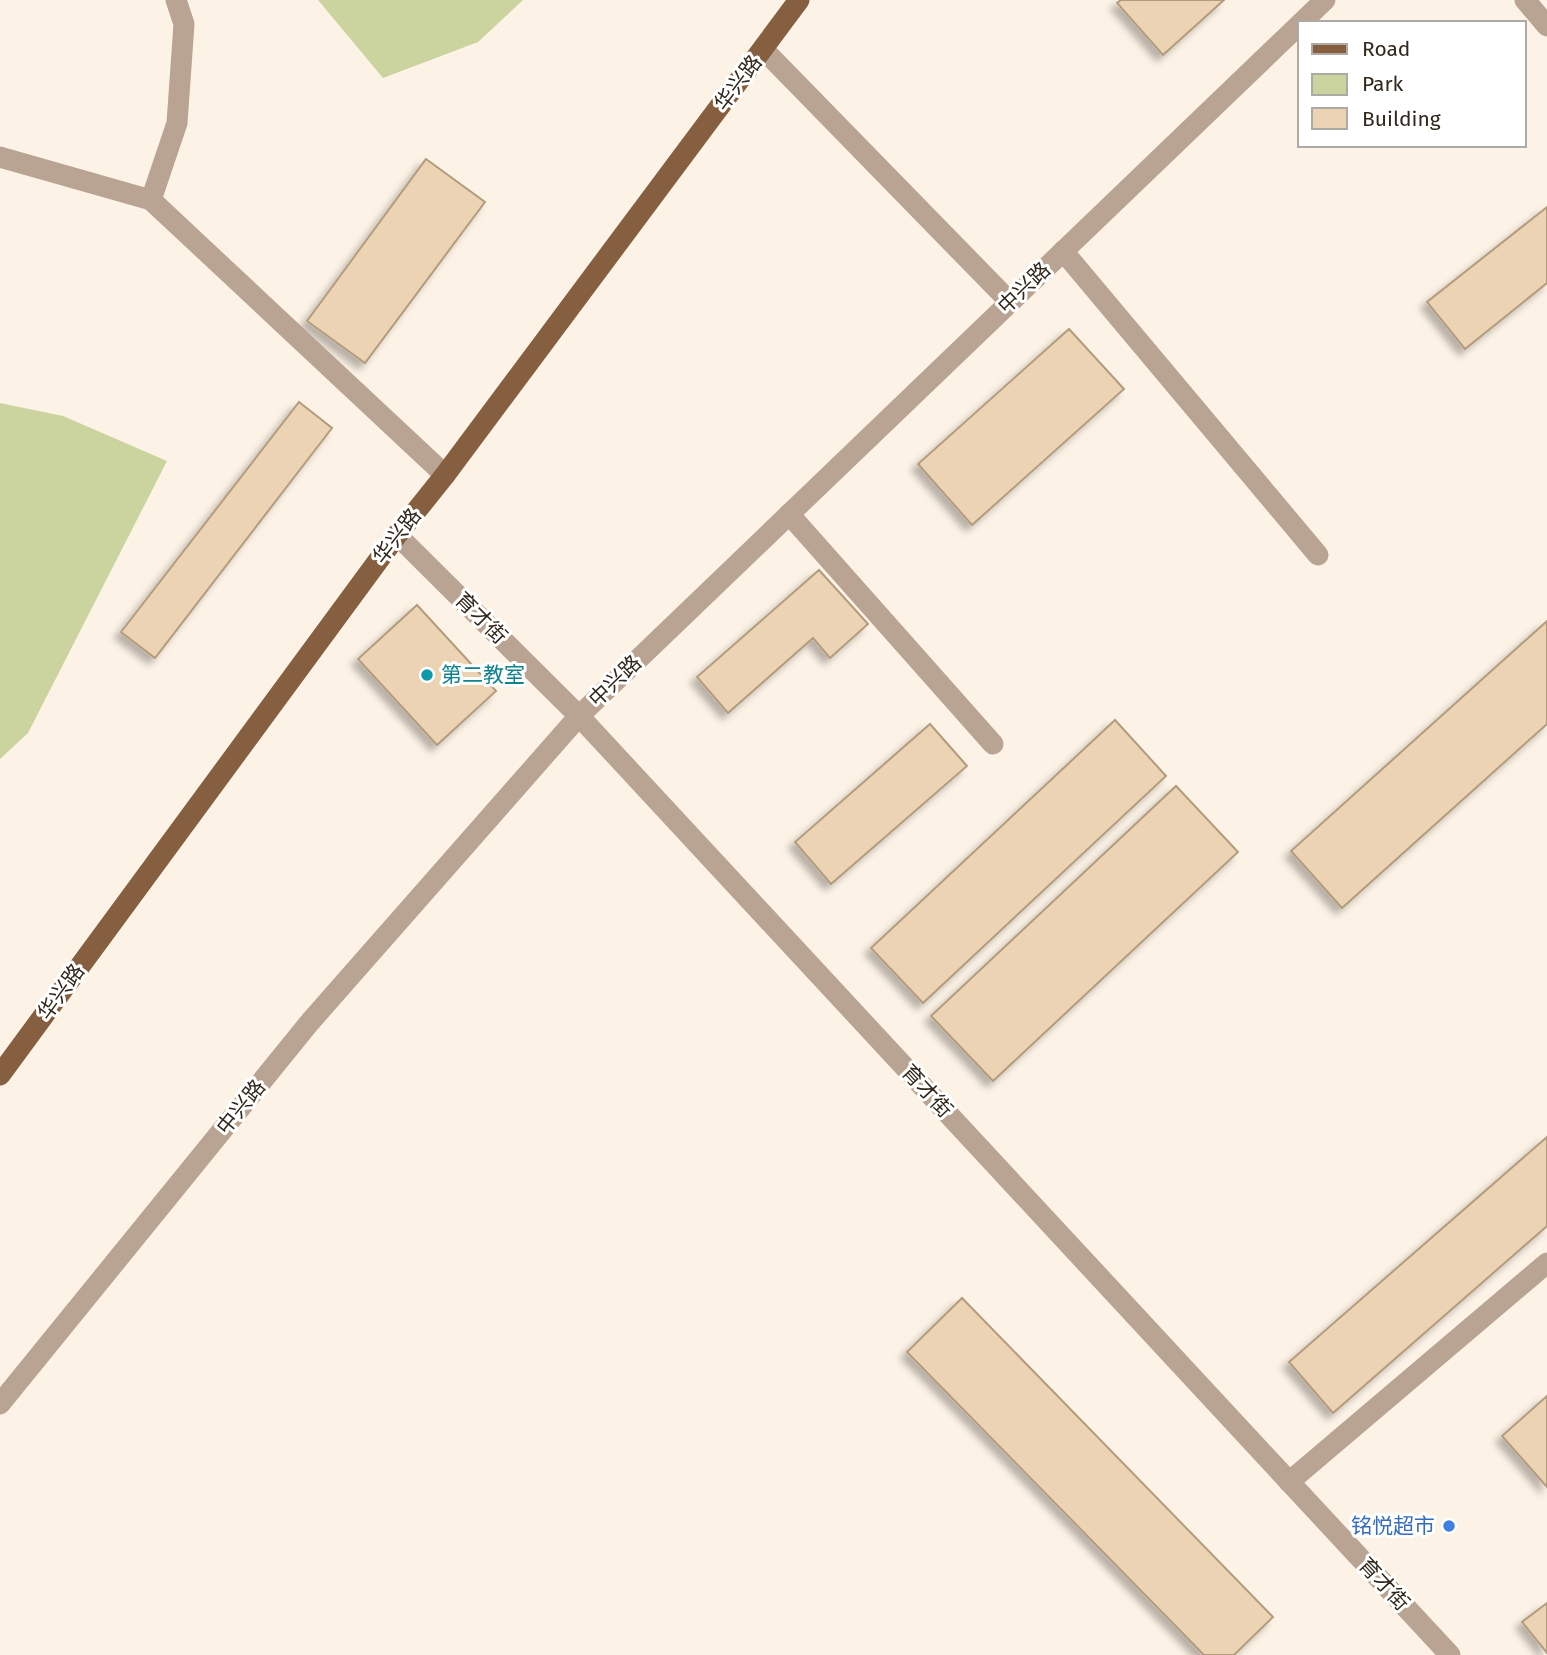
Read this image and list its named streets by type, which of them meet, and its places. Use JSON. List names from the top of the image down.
{
  "streets": {
    "main road": ["华兴路"],
    "street": ["中兴路", "育才街"]
  },
  "crossings": [
    ["华兴路", "育才街"],
    ["中兴路", "育才街"]
  ],
  "places": ["第二教室", "铭悦超市"],
  "legend": ["Road", "Park", "Building"]
}
